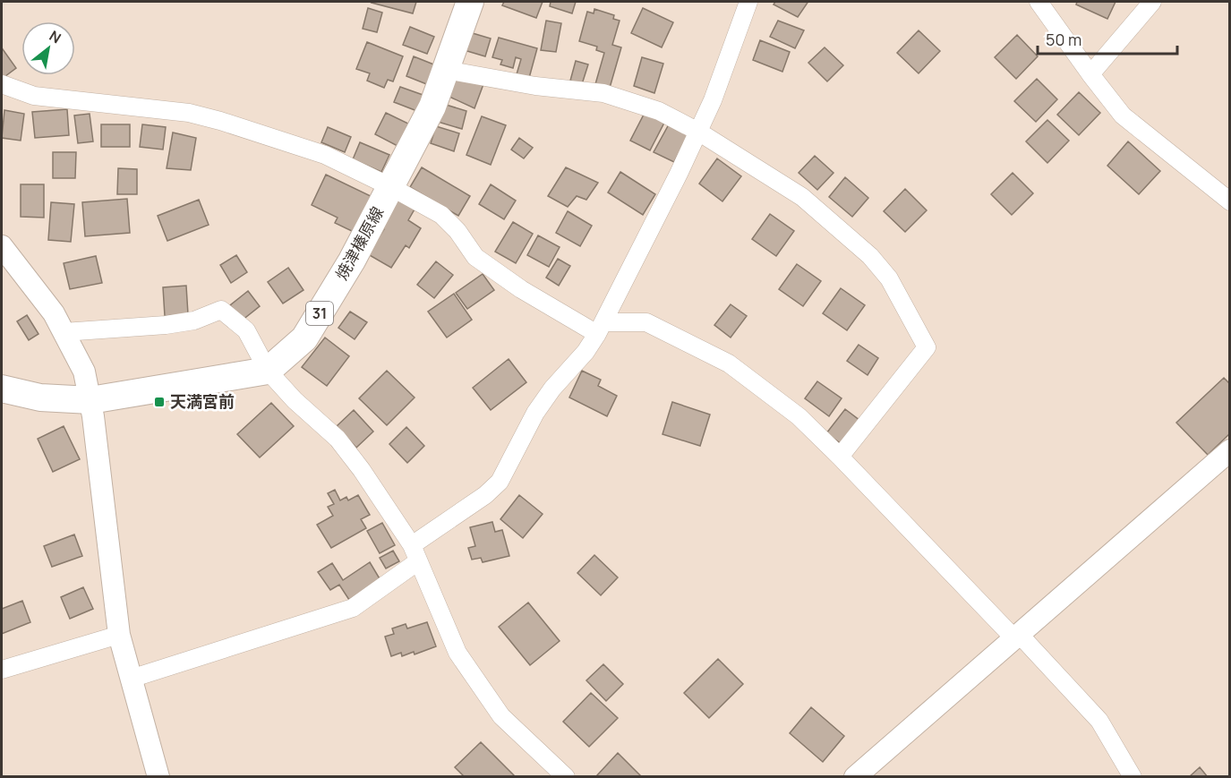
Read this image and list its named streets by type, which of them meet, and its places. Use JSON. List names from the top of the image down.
{
  "streets": {
    "main road": ["焼津榛原線", "31"]
  },
  "places": {
    "transit": ["天満宮前"]
  },
  "scale_bar": "50 m",
  "north": "top right"
}
